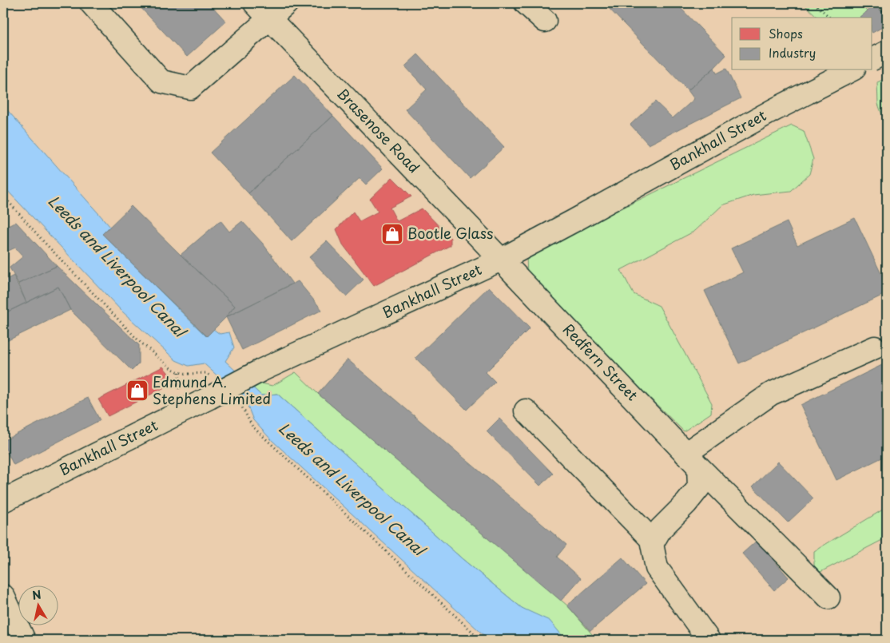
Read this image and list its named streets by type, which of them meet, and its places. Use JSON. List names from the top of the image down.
{
  "streets": {
    "main road": ["Brasenose Road", "Bankhall Street", "Redfern Street"]
  },
  "crossings": [
    ["Brasenose Road", "Bankhall Street"],
    ["Brasenose Road", "Redfern Street"],
    ["Bankhall Street", "Redfern Street"]
  ],
  "water": ["Leeds and Liverpool Canal"],
  "places": {
    "shop": ["Bootle Glass", "Edmund A. Stephens Limited"]
  },
  "legend": ["Shops", "Industry"],
  "north": "top"
}
